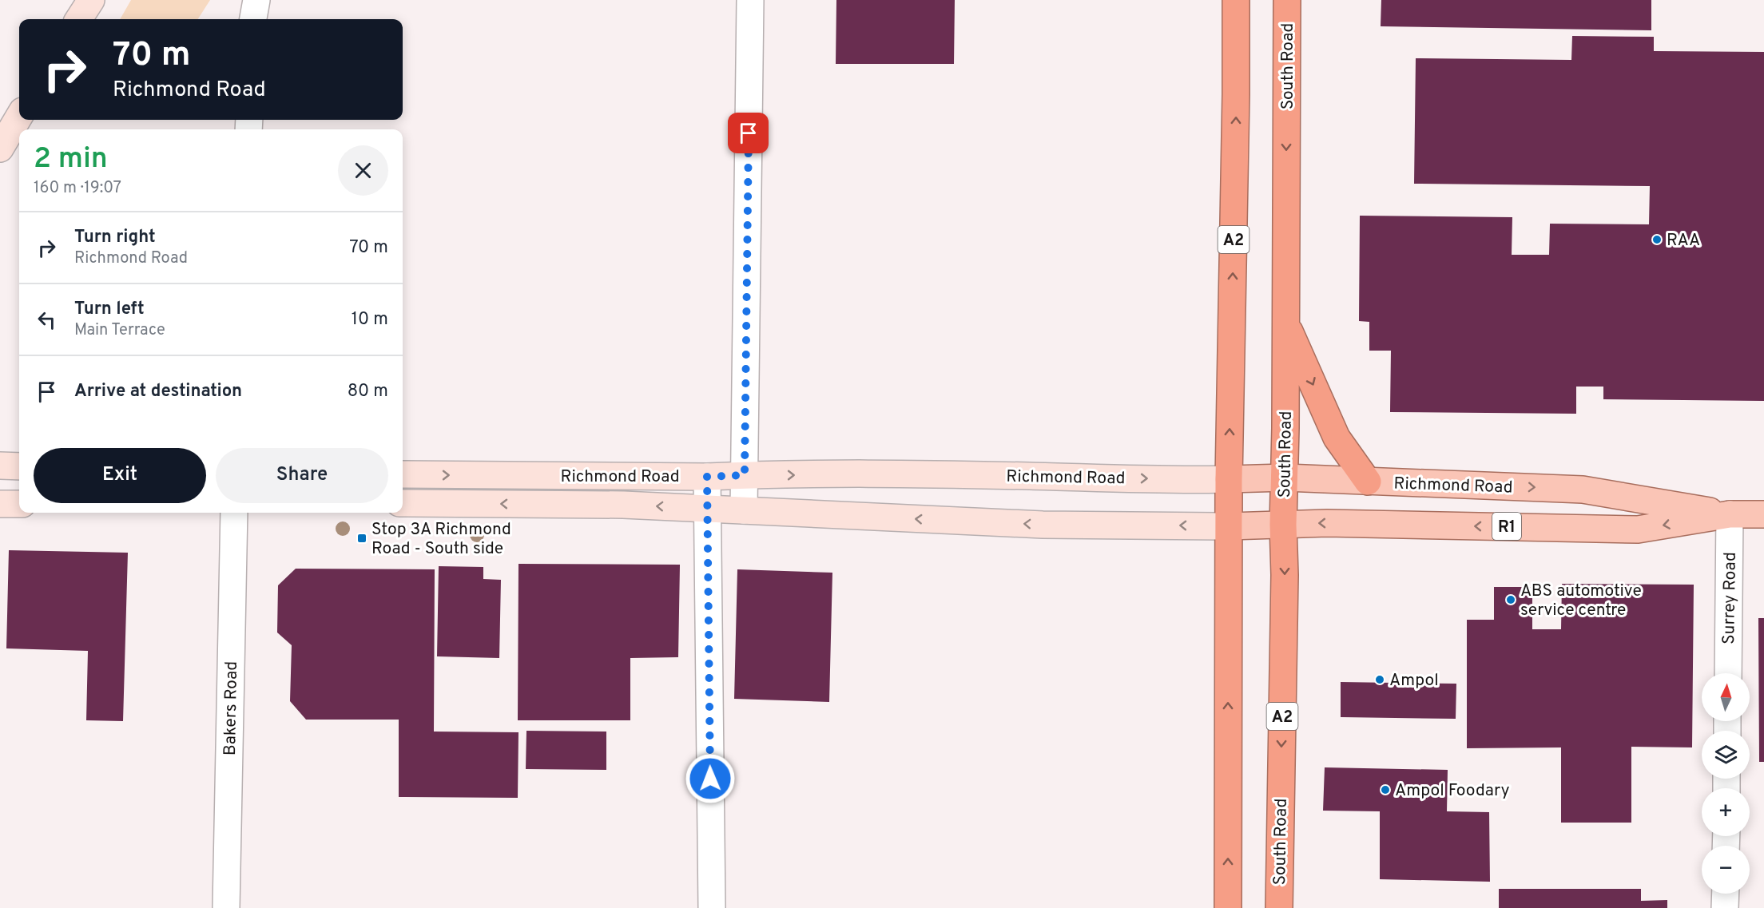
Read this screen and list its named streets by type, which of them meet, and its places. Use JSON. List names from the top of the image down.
{
  "streets": {
    "highway": ["South Road", "A2"],
    "main road": ["Richmond Road", "R1"],
    "street": ["Surrey Road", "Bakers Road"]
  },
  "crossings": [
    ["South Road", "Richmond Road"],
    ["A2", "Richmond Road"],
    ["Richmond Road", "Surrey Road"]
  ],
  "places": {
    "other": [
      "RAA",
      "ABS automotive service centre",
      "Ampol",
      "Ampol Foodary"
    ],
    "transit": ["Stop 3A Richmond Road - South side"]
  },
  "north": "top",
  "page": {
    "turn": ["70 m", "Richmond Road"],
    "heading": ["2 min", "160 m · 19:07"],
    "list": [
      {
        "name": "Turn right",
        "note": "Richmond Road",
        "value": "70 m"
      },
      {
        "name": "Turn left",
        "note": "Main Terrace",
        "value": "10 m"
      },
      {
        "name": "Arrive at destination",
        "value": "80 m"
      }
    ],
    "buttons": ["Exit", "Share"],
    "map_buttons": ["+", "−"]
  }
}
